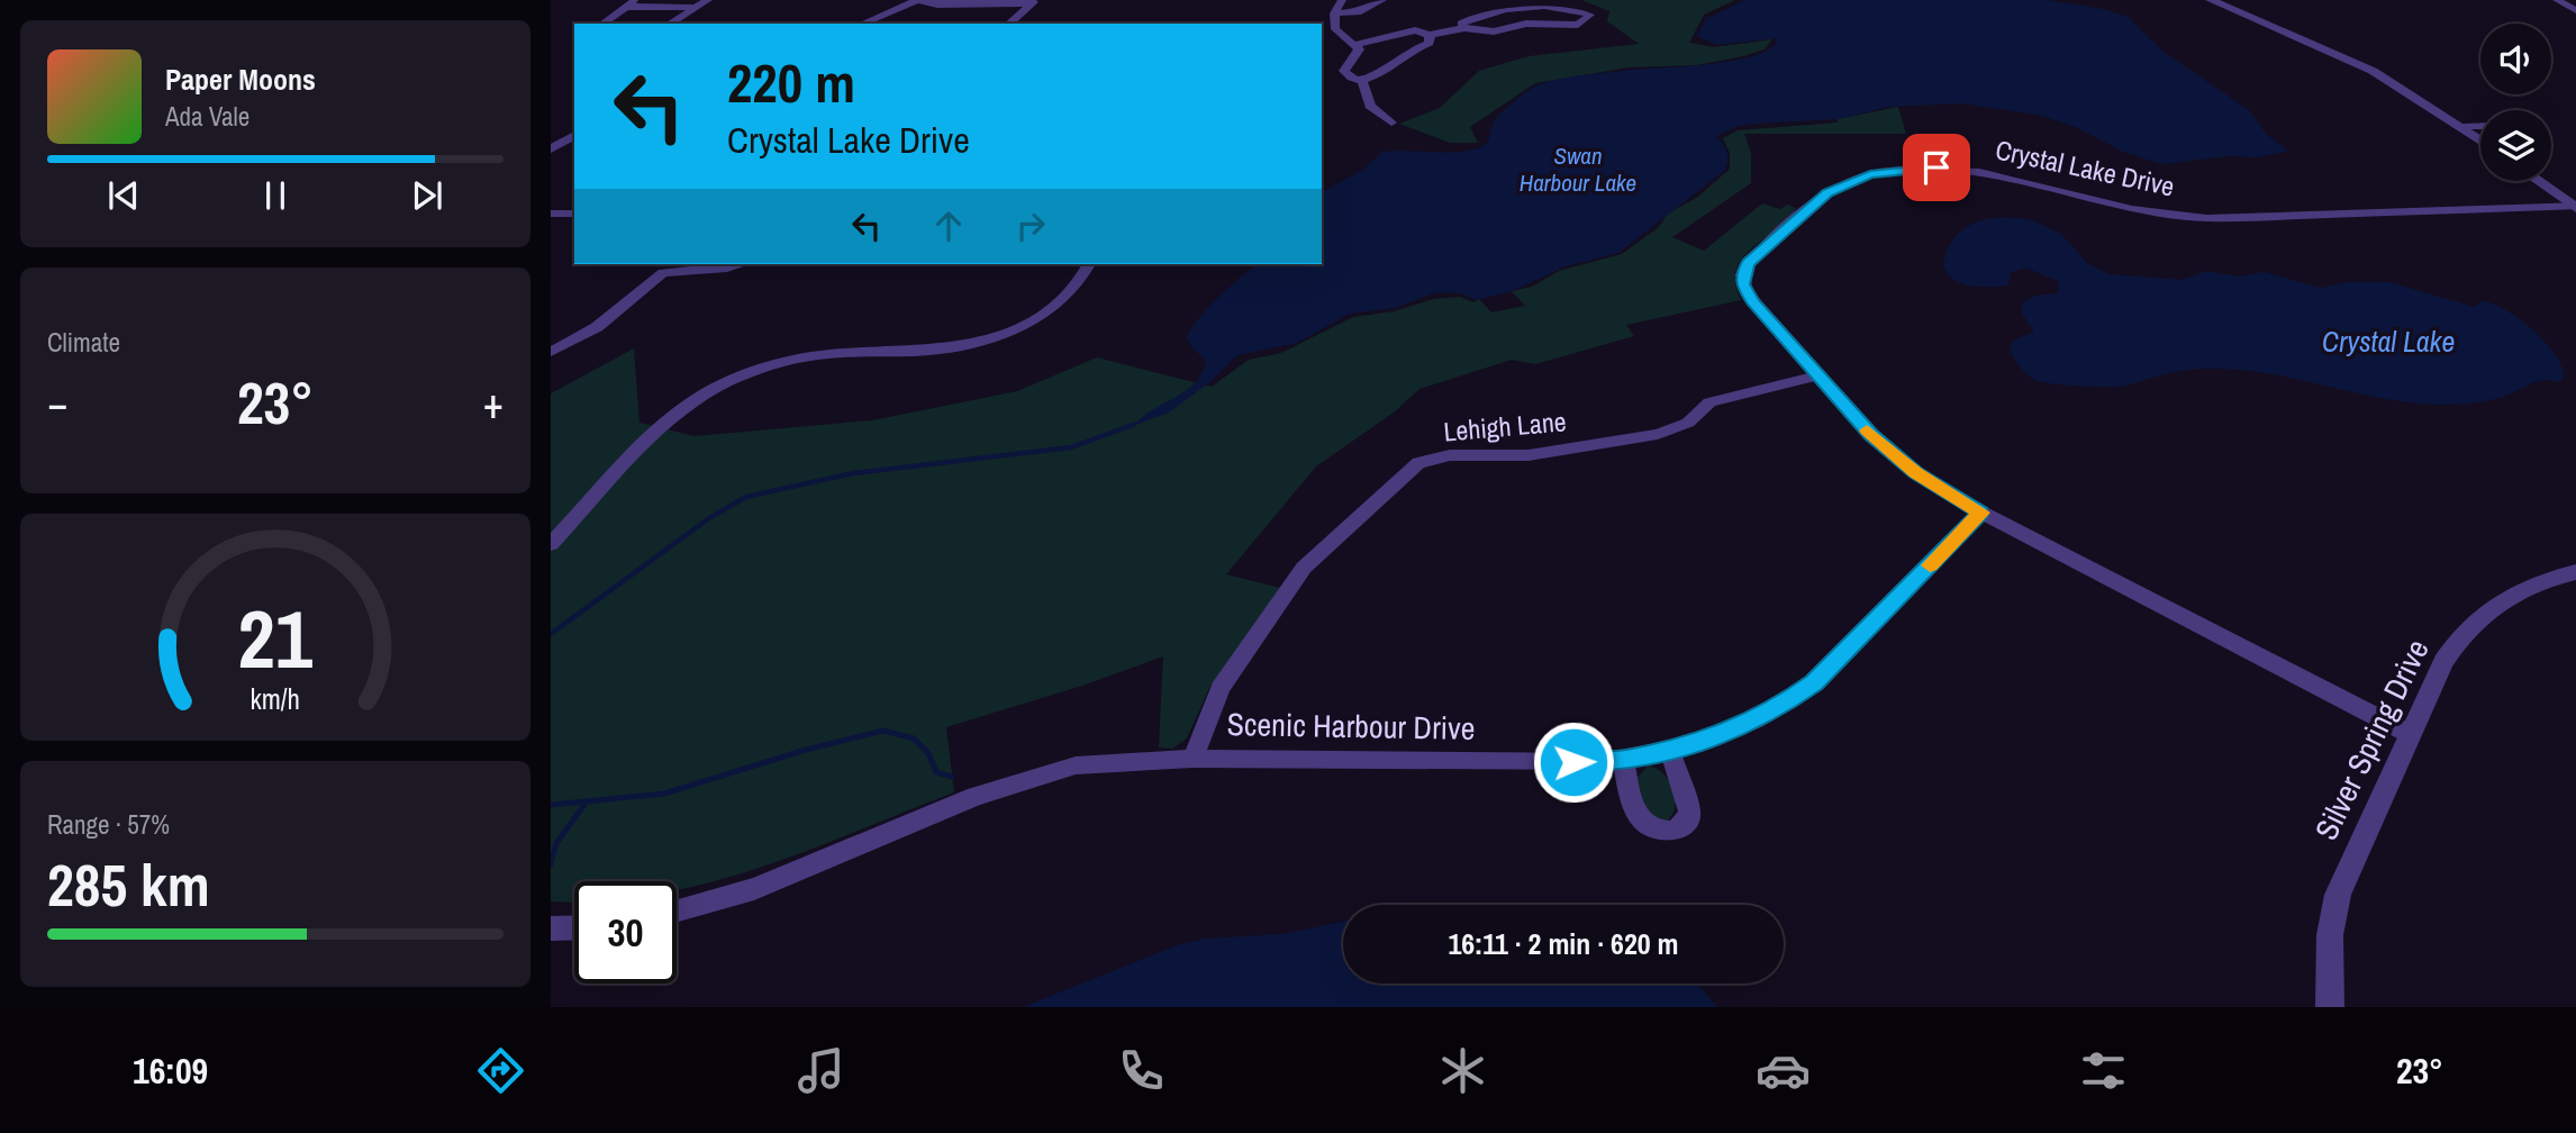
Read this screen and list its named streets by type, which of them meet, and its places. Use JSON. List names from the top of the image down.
{
  "streets": {
    "street": [
      "Crystal Lake Drive",
      "Lehigh Lane",
      "Scenic Harbour Drive",
      "Silver Spring Drive"
    ]
  },
  "crossings": [
    ["Crystal Lake Drive", "Lehigh Lane"],
    ["Crystal Lake Drive", "Scenic Harbour Drive"],
    ["Crystal Lake Drive", "Silver Spring Drive"],
    ["Lehigh Lane", "Scenic Harbour Drive"]
  ],
  "water": ["Swan Harbour Lake", "Crystal Lake"],
  "page": {
    "turn": ["220 m", "Crystal Lake Drive"],
    "song": ["Paper Moons", "Ada Vale"],
    "tile": [
      "Climate",
      ["Range · 57%", "285 km"]
    ],
    "heat": ["−", "23°", "+"],
    "limit": "30",
    "trip": "16:11 · 2 min · 620 m",
    "tabs": ["16:09", "23°"],
    "gauge": ["21", "km/h"]
  }
}
